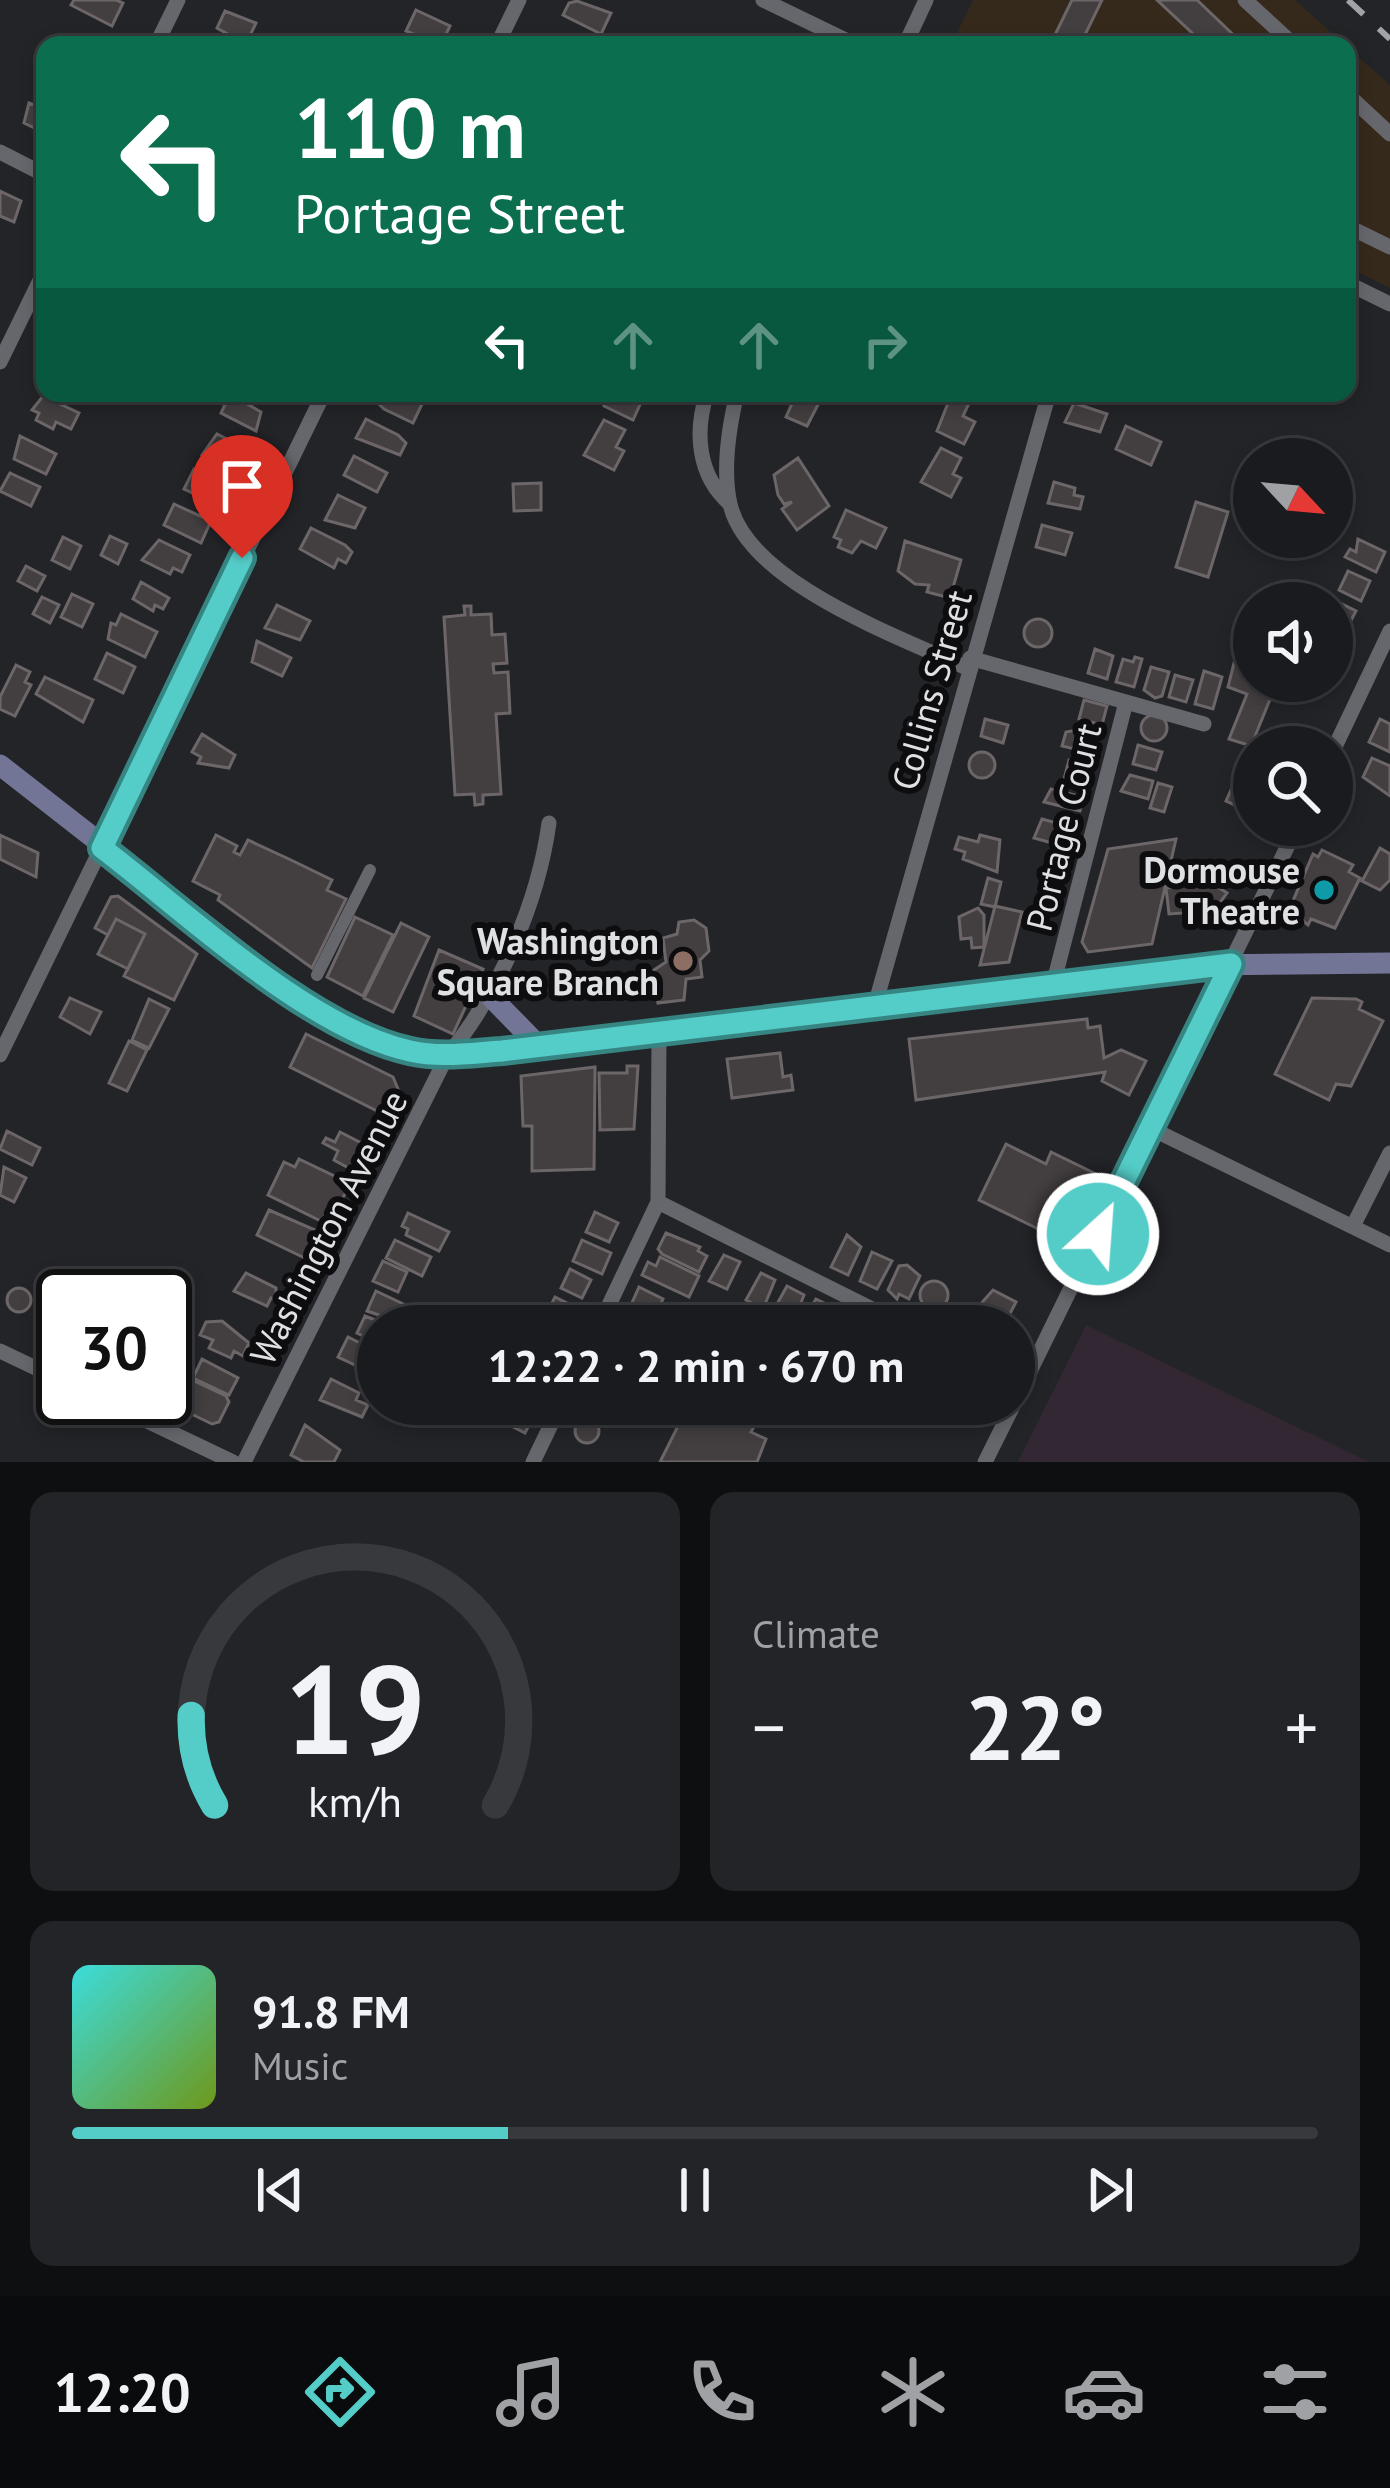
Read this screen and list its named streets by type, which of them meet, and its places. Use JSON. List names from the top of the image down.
{
  "streets": {
    "street": ["Collins Street", "Portage Court", "Washington Avenue"]
  },
  "crossings": [
    ["Collins Street", "Portage Court"]
  ],
  "places": ["Dormouse Theatre", "Washington Square Branch"],
  "north": "bottom right",
  "page": {
    "turn": ["110 m", "Portage Street"],
    "limit": "30",
    "trip": "12:22 · 2 min · 670 m",
    "tile": "Climate",
    "heat": ["−", "22°", "+"],
    "song": ["91.8 FM", "Music"],
    "tabs": "12:20",
    "gauge": ["19", "km/h"]
  }
}
